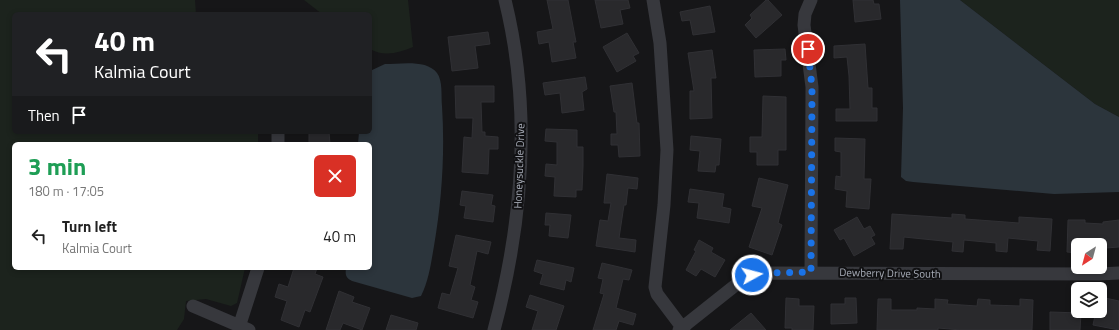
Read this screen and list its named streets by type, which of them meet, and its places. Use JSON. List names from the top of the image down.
{
  "streets": {
    "street": ["Honeysuckle Drive", "Dewberry Drive South"]
  },
  "north": "bottom left",
  "page": {
    "turn": ["40 m", "Kalmia Court"],
    "then": "Then",
    "heading": ["3 min", "180 m · 17:05"],
    "list": [
      {
        "name": "Turn left",
        "note": "Kalmia Court",
        "value": "40 m"
      }
    ]
  }
}
